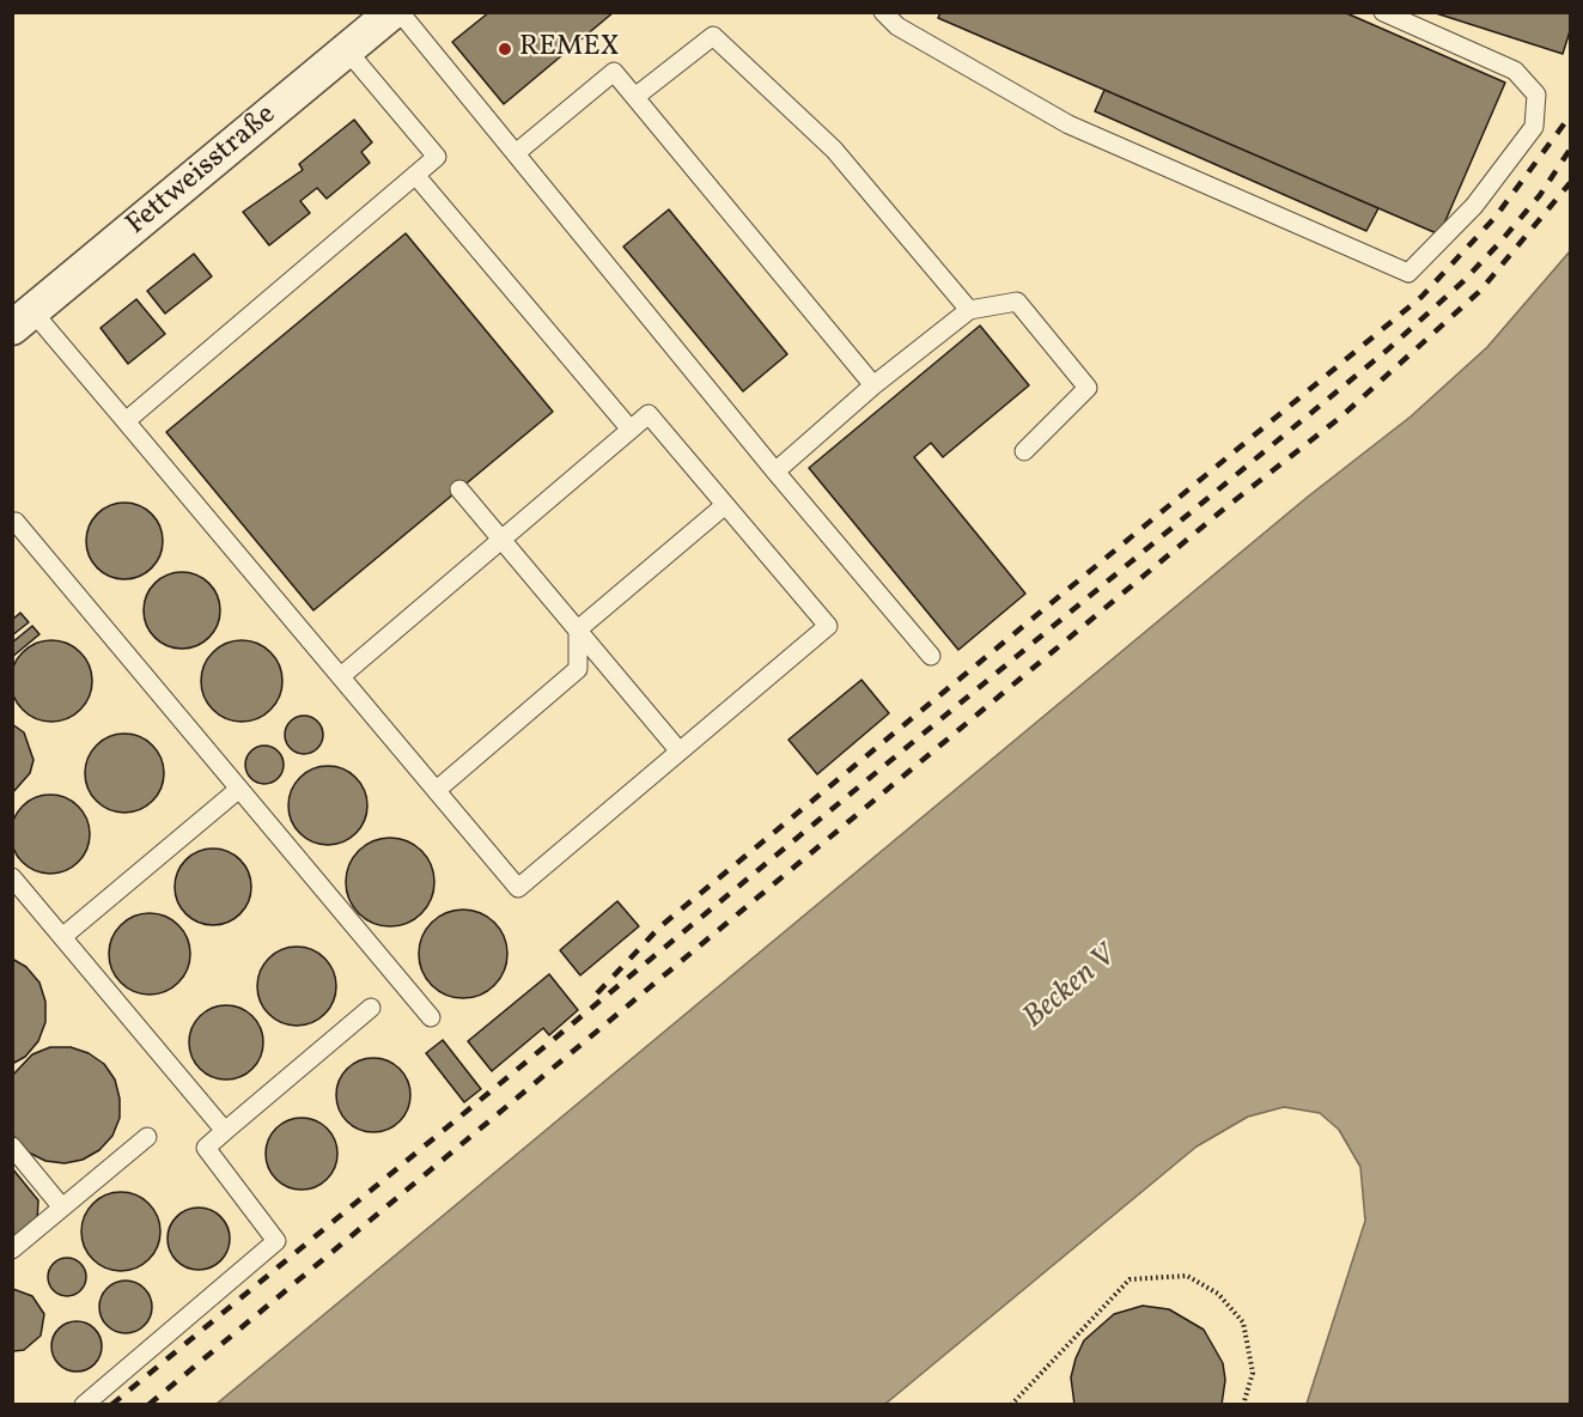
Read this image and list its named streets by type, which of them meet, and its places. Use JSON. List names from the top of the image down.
{
  "streets": {
    "street": ["Fettweisstraße"]
  },
  "water": ["Becken V"],
  "places": ["REMEX"]
}
